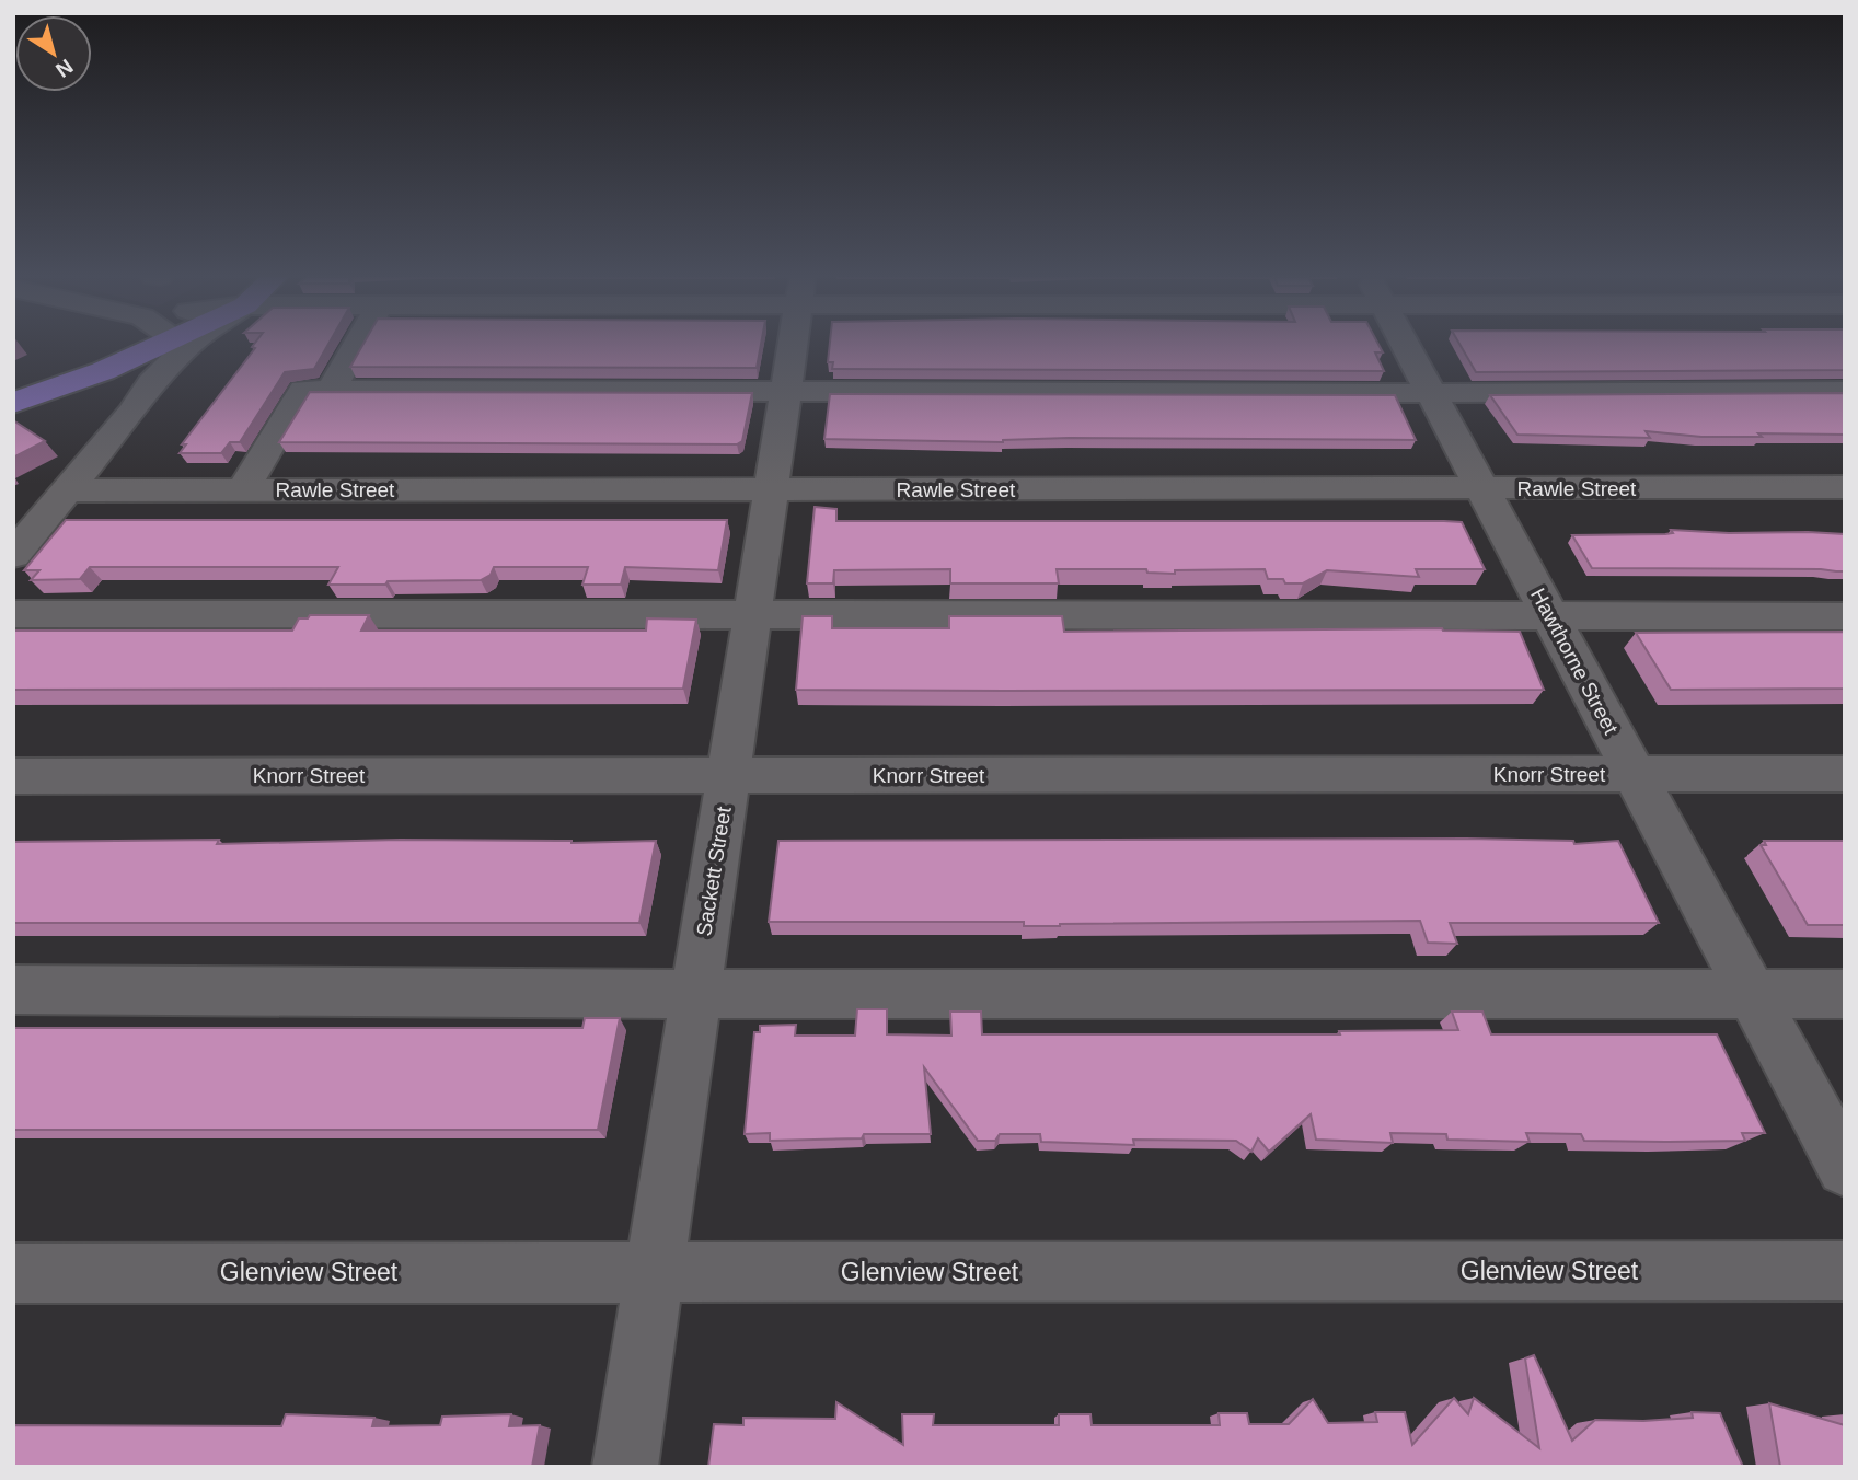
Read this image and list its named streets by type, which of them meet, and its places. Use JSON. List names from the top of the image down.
{
  "streets": {
    "street": [
      "Rawle Street",
      "Hawthorne Street",
      "Knorr Street",
      "Sackett Street",
      "Glenview Street"
    ]
  },
  "crossings": [
    ["Rawle Street", "Hawthorne Street"],
    ["Rawle Street", "Sackett Street"],
    ["Hawthorne Street", "Knorr Street"],
    ["Knorr Street", "Sackett Street"],
    ["Sackett Street", "Glenview Street"]
  ],
  "north": "bottom right"
}
